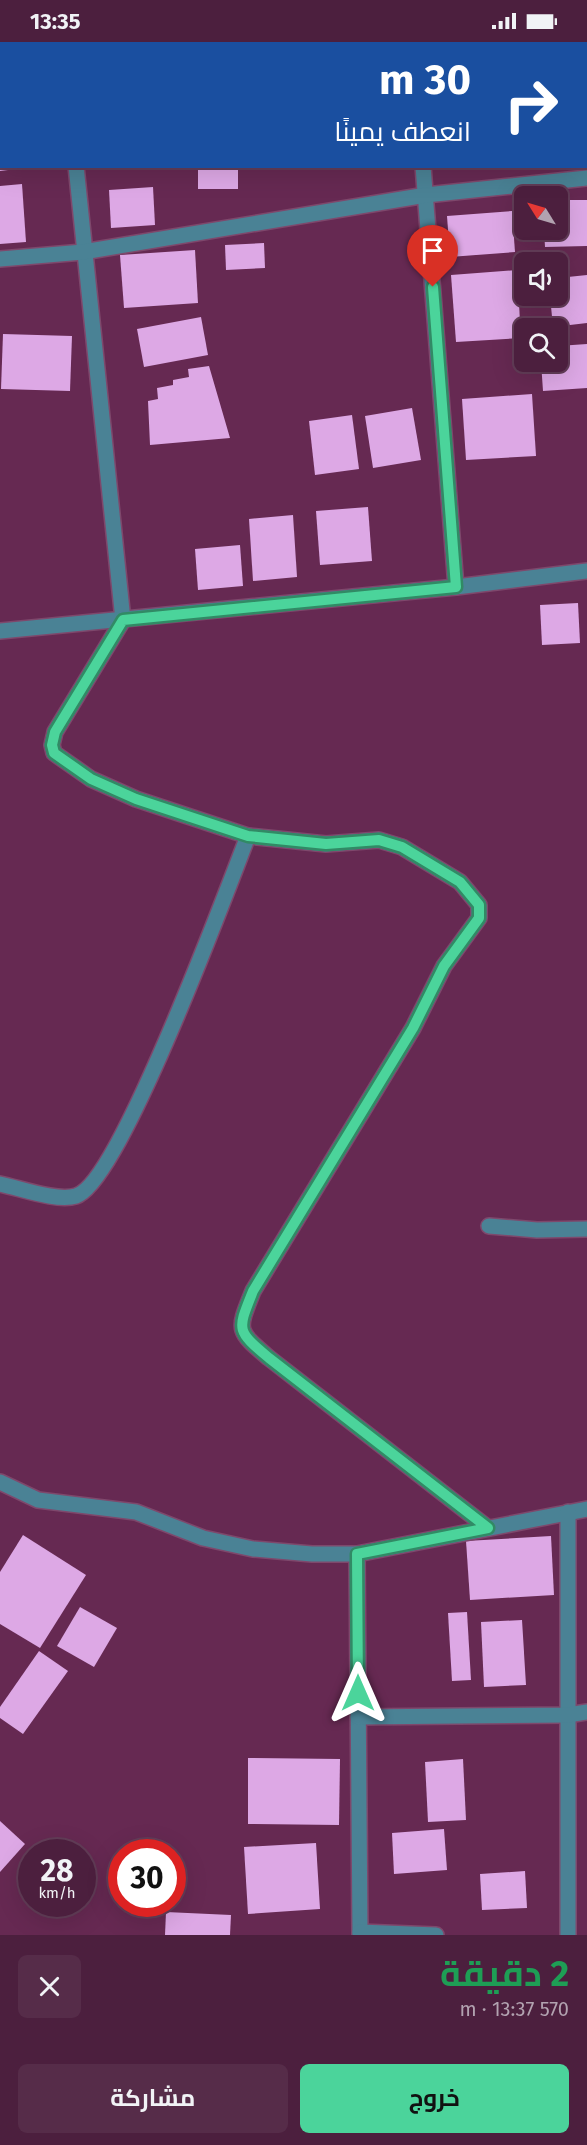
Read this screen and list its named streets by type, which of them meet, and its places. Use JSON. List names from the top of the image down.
{
  "north": "top left",
  "page": {
    "status": "13:35",
    "turn": ["30 m", "انعطف يمينًا"],
    "speed": "28 km/h",
    "limit": "30",
    "heading": ["2 دقيقة", "570 m · 13:37"],
    "buttons": ["خروج", "مشاركة"]
  }
}
